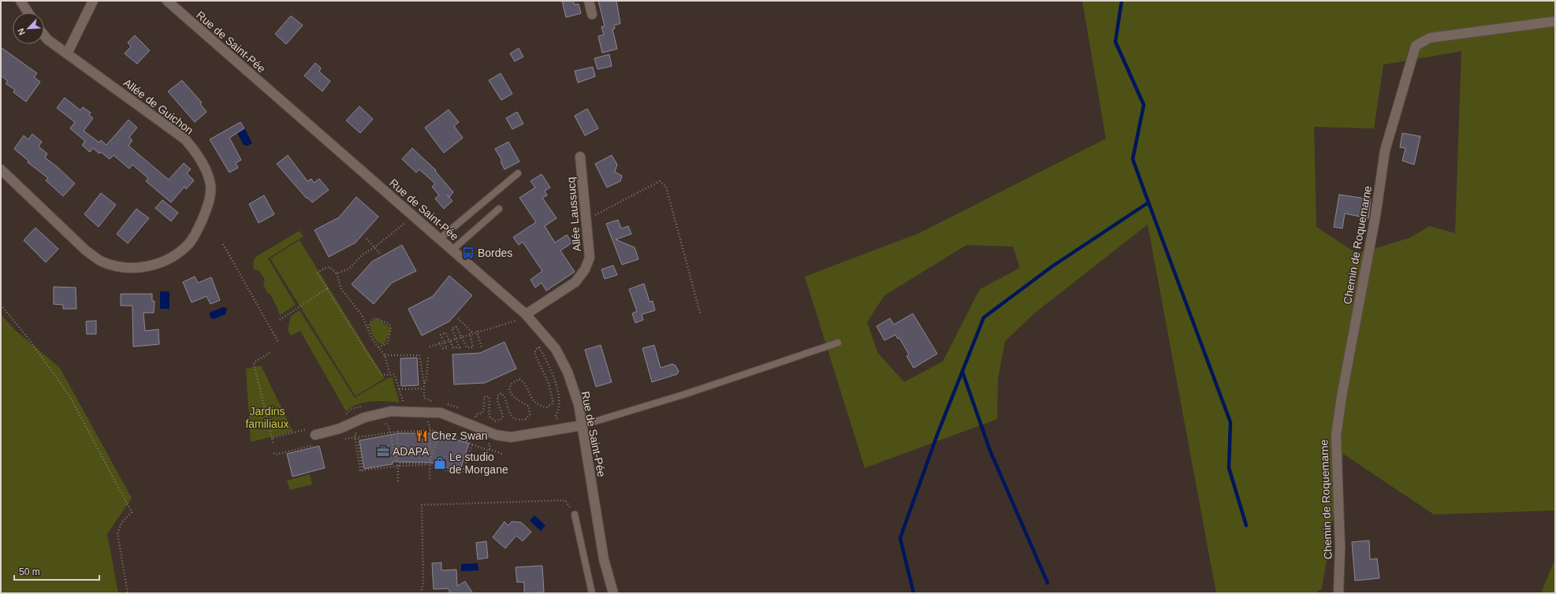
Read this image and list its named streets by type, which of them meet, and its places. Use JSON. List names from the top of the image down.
{
  "streets": {
    "street": [
      "Rue de Saint-Pée",
      "Allée de Guichon",
      "Allée Laussucq",
      "Chemin de Roquemarne"
    ]
  },
  "crossings": [
    ["Rue de Saint-Pée", "Allée Laussucq"]
  ],
  "parks": ["Jardins familiaux"],
  "places": {
    "bus stop": ["Bordes"],
    "restaurant": ["Chez Swan"],
    "office": ["ADAPA"],
    "shop": ["Le studio de Morgane"]
  },
  "scale_bar": "50 m",
  "north": "bottom left"
}
